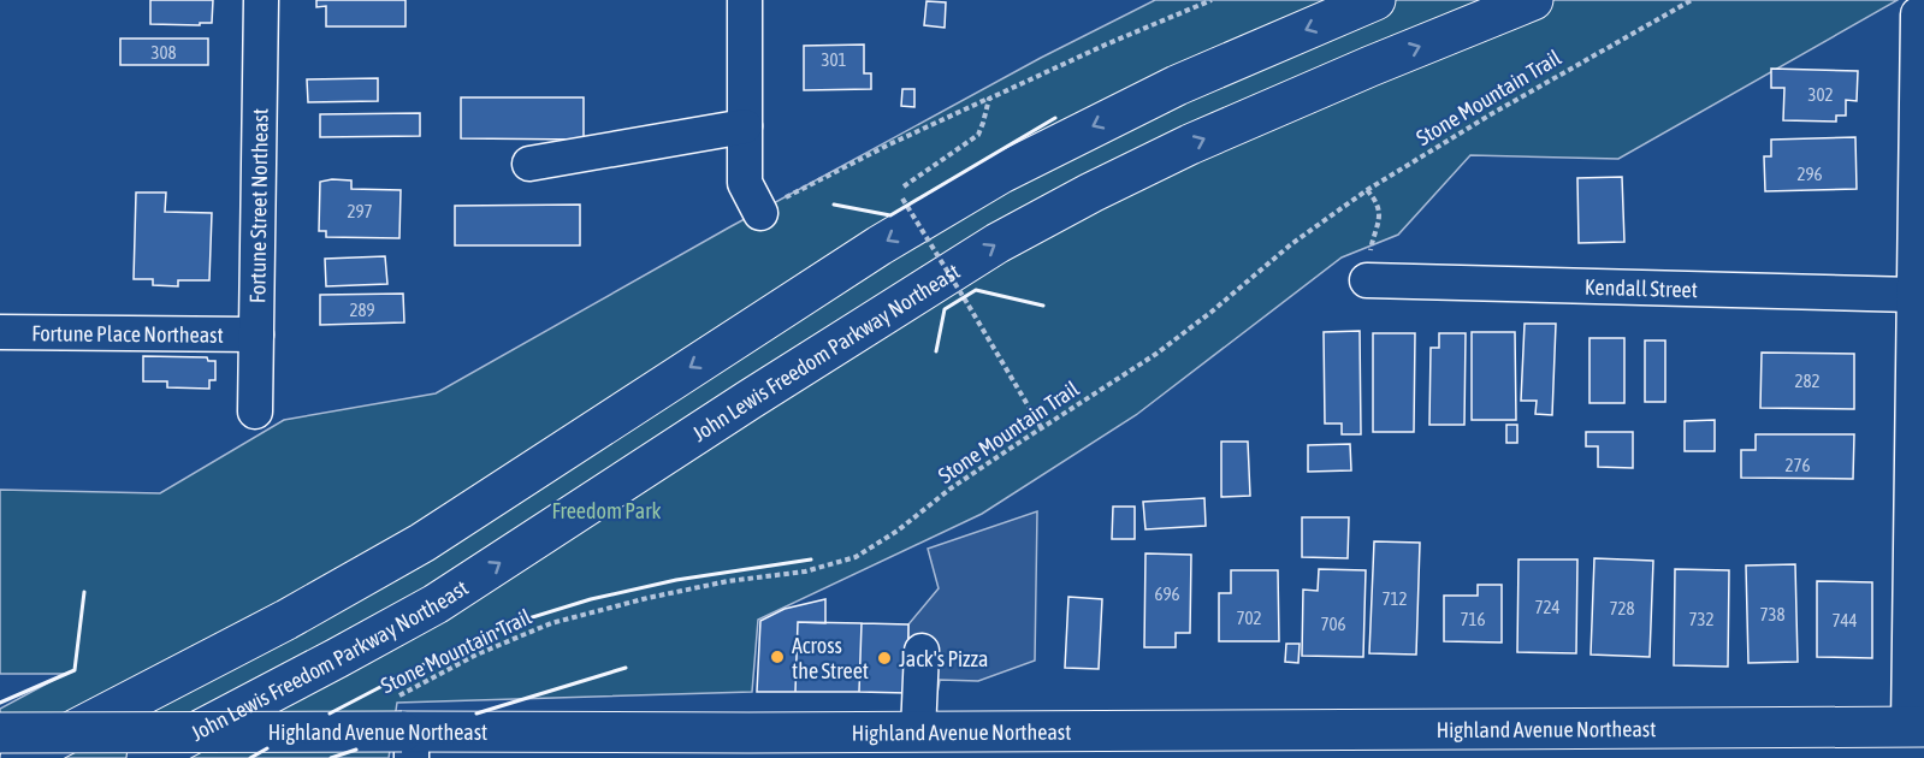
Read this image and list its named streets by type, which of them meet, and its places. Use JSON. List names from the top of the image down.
{
  "streets": {
    "main road": ["John Lewis Freedom Parkway Northeast", "Highland Avenue Northeast"],
    "street": ["Fortune Street Northeast", "Kendall Street", "Fortune Place Northeast"],
    "path": ["Stone Mountain Trail"]
  },
  "crossings": [
    ["Stone Mountain Trail", "Highland Avenue Northeast"],
    ["Fortune Street Northeast", "Fortune Place Northeast"]
  ],
  "parks": ["Freedom Park"],
  "places": ["Across the Street", "Jack's Pizza"],
  "house_numbers": [
    "308",
    "301",
    "302",
    "296",
    "297",
    "289",
    "282",
    "276",
    "696",
    "712",
    "724",
    "728",
    "738",
    "702",
    "716",
    "732",
    "744",
    "706"
  ]
}
